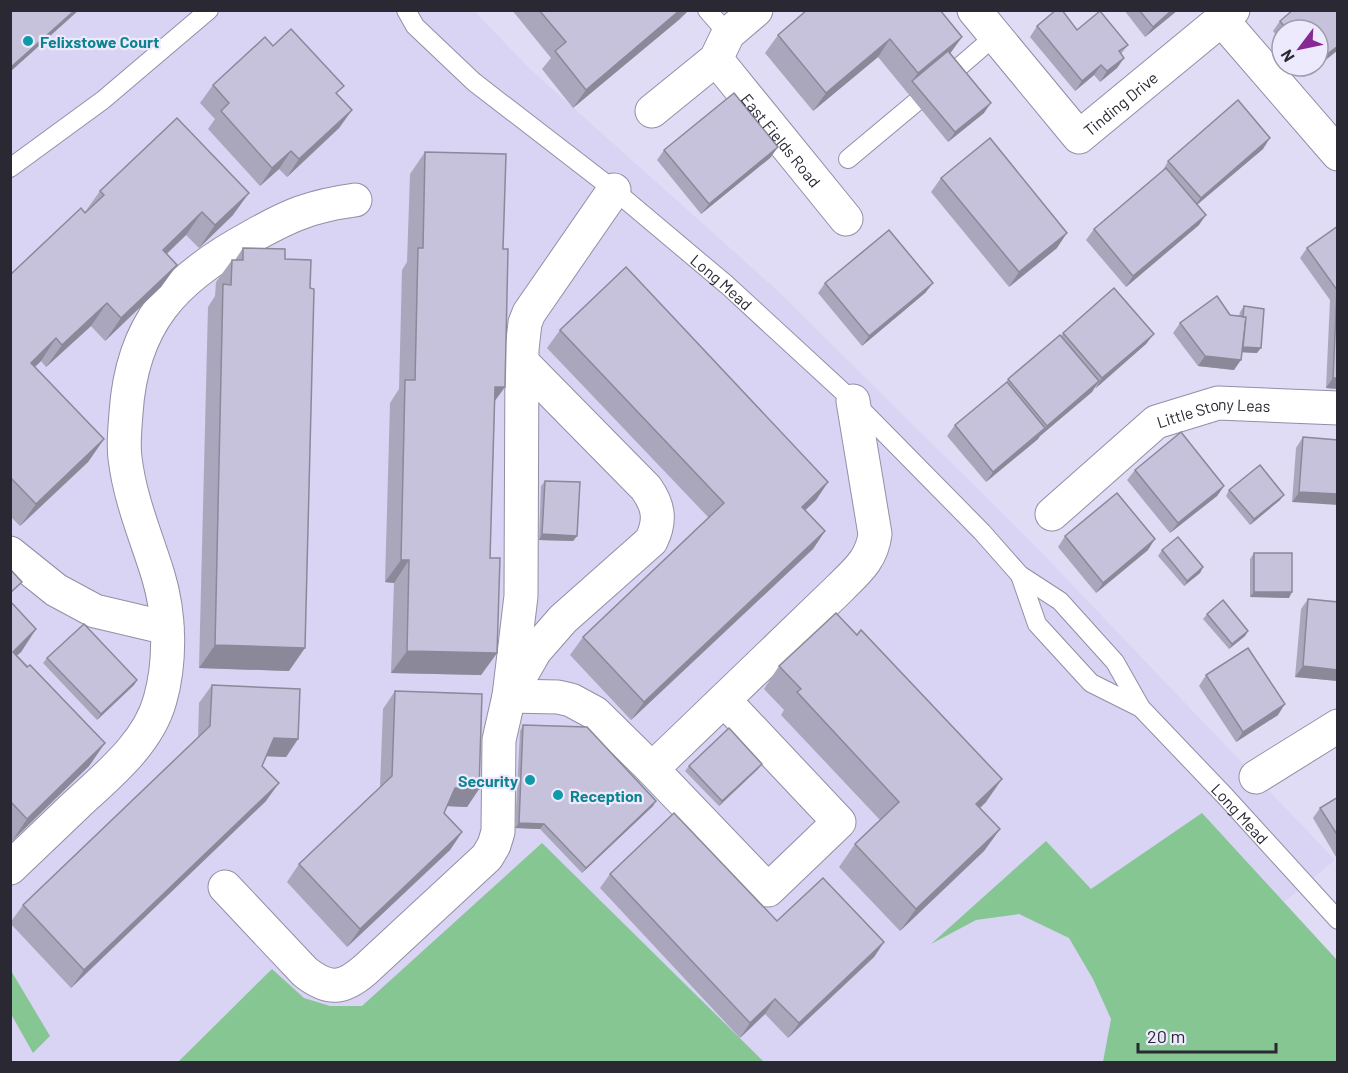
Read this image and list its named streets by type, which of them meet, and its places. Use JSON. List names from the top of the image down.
{
  "streets": {
    "street": ["Tinding Drive", "East Fields Road", "Little Stony Leas"],
    "lane": ["Long Mead"]
  },
  "places": ["Felixstowe Court", "Security", "Reception"],
  "scale_bar": "20 m",
  "north": "bottom left"
}
